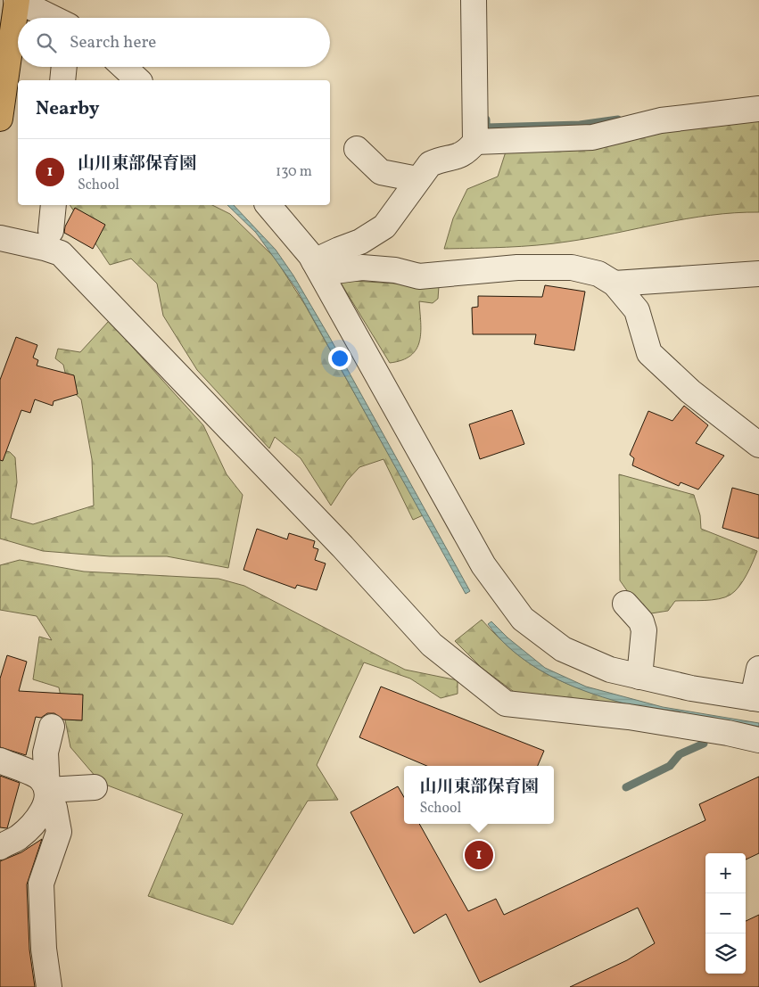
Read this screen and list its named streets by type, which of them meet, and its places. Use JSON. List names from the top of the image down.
{
  "page": {
    "search": "Search here",
    "heading": "Nearby",
    "list": [
      {
        "mark": "1",
        "name": "山川東部保育園",
        "note": "School",
        "value": "130 m"
      }
    ],
    "popup": ["山川東部保育園", "School"],
    "pins": "1",
    "map_buttons": ["+", "−"]
  }
}
